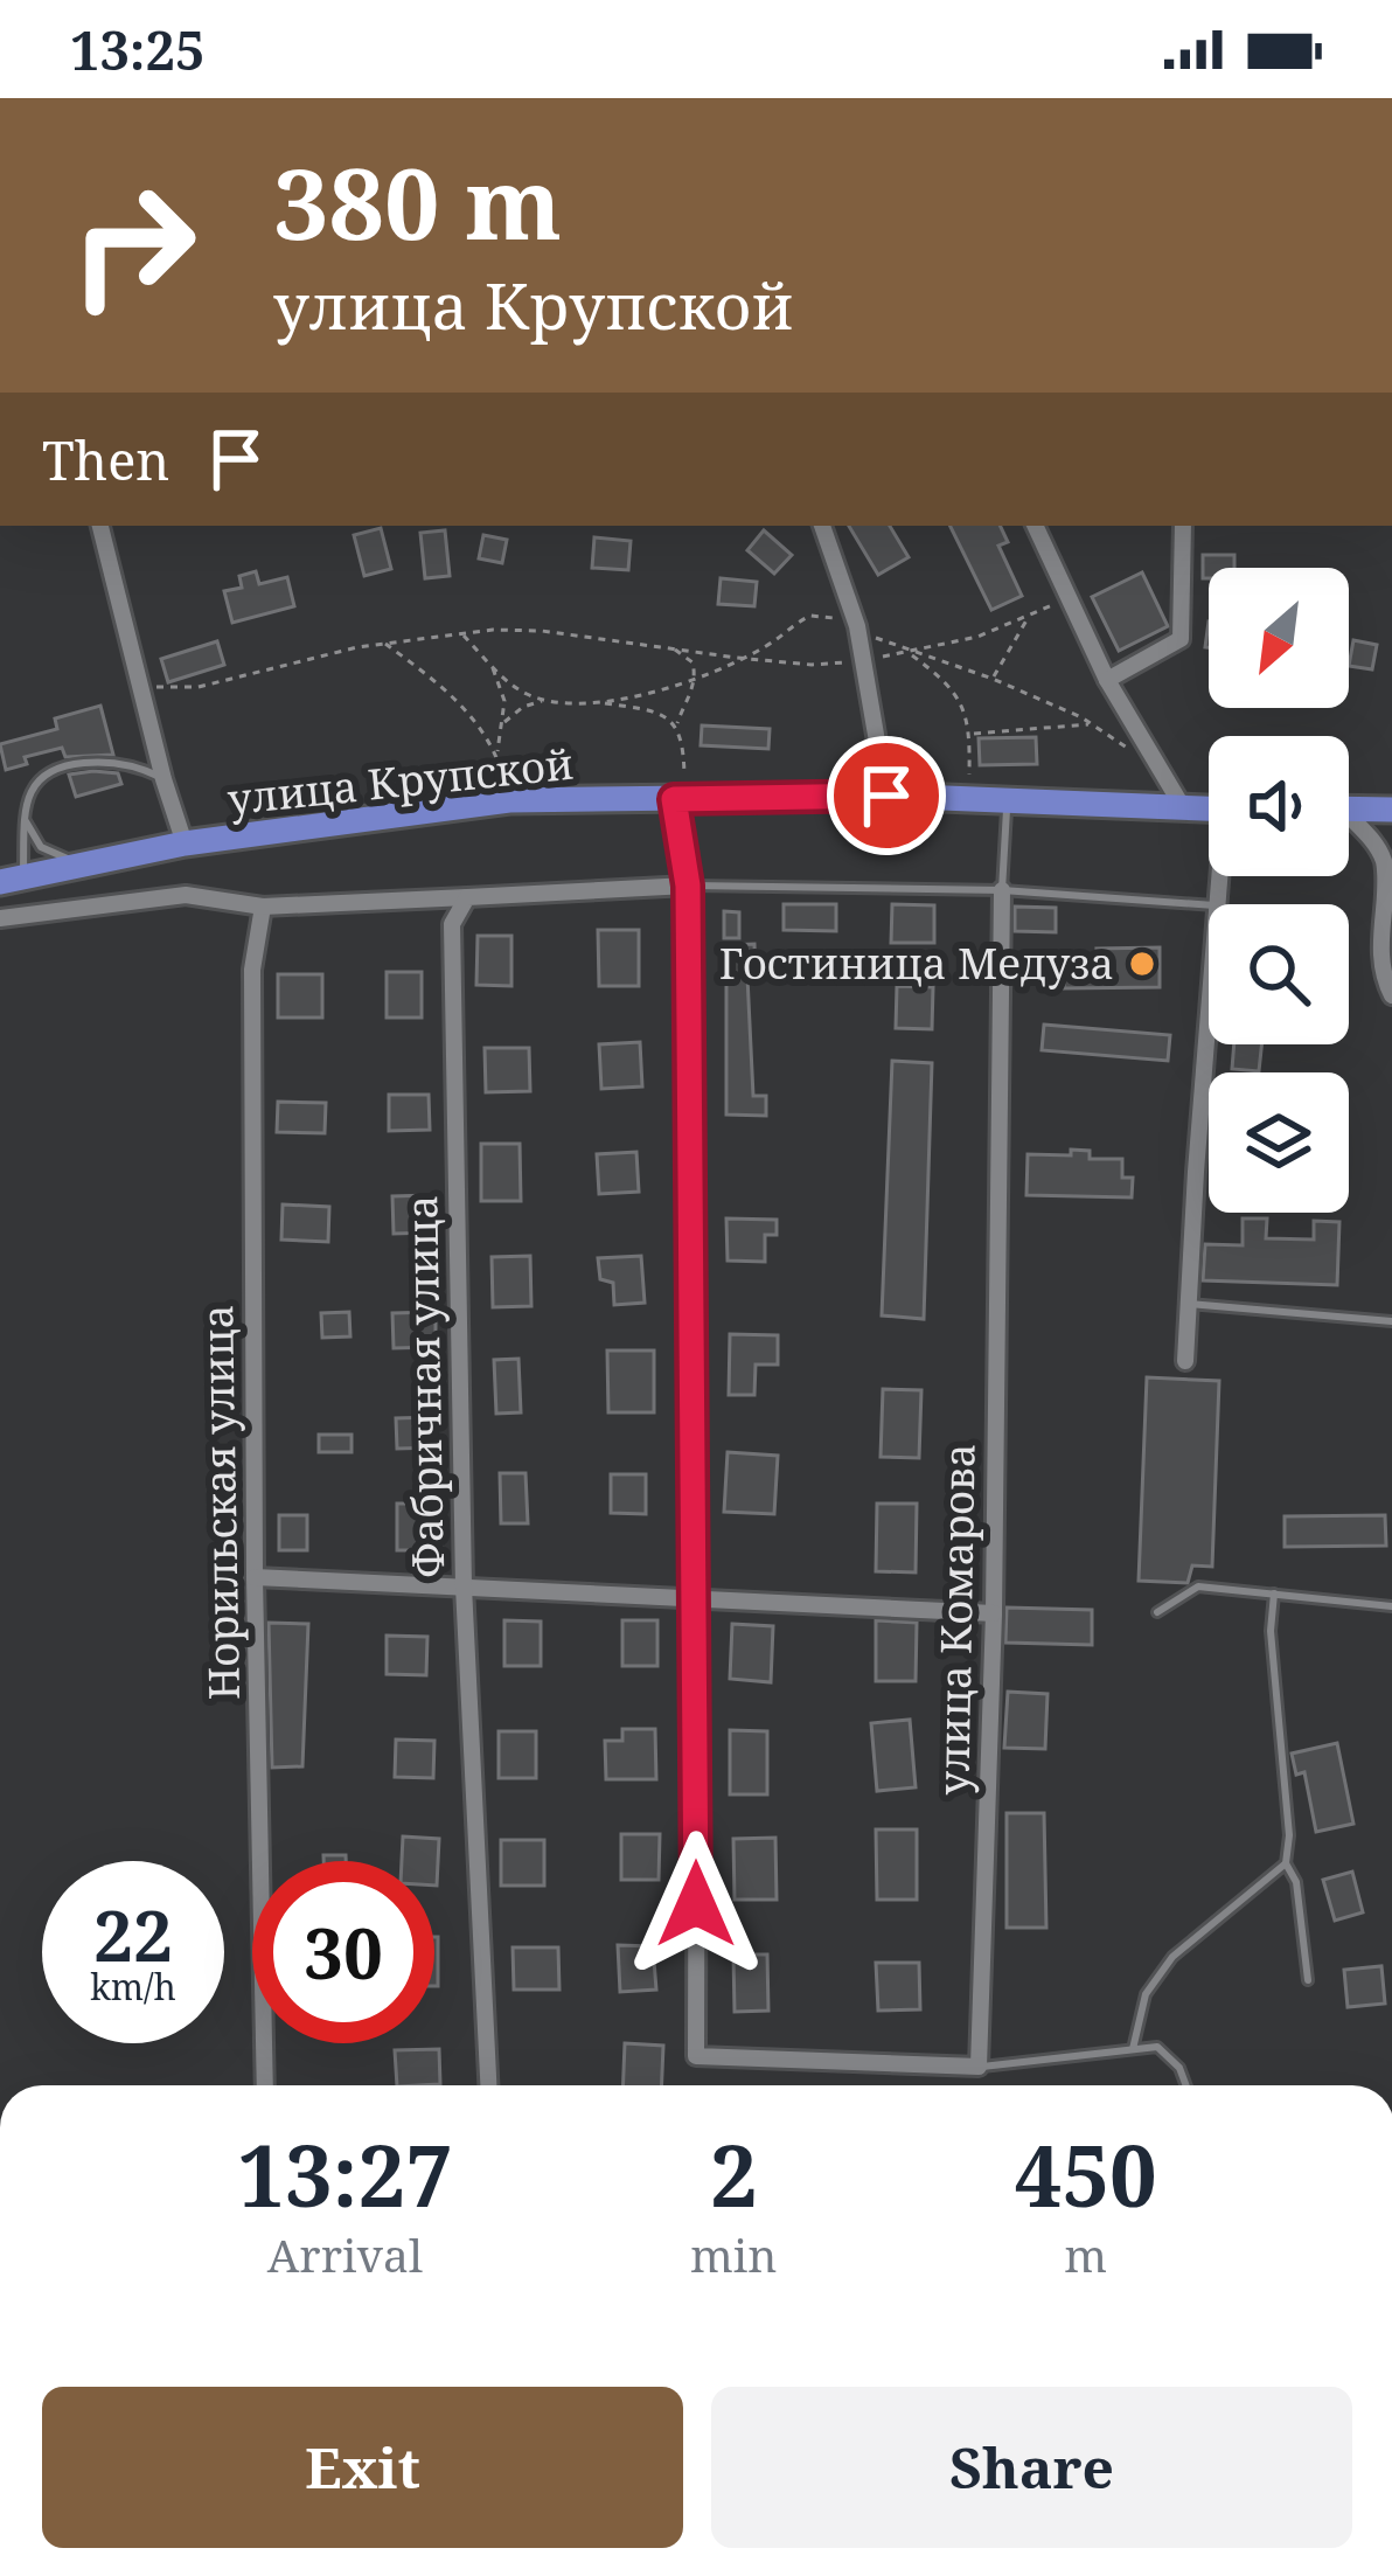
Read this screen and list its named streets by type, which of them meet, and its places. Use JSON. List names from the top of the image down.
{
  "streets": {
    "main road": ["улица Крупской"],
    "street": ["Фабричная улица", "Норильская улица", "улица Комарова"]
  },
  "places": ["Гостиница Медуза"],
  "north": "bottom left",
  "page": {
    "status": "13:25",
    "turn": ["380 m", "улица Крупской"],
    "then": "Then",
    "speed": "22 km/h",
    "limit": "30",
    "eta": [
      "13:27",
      "Arrival",
      "2",
      "min",
      "450",
      "m"
    ],
    "buttons": ["Exit", "Share"]
  }
}
